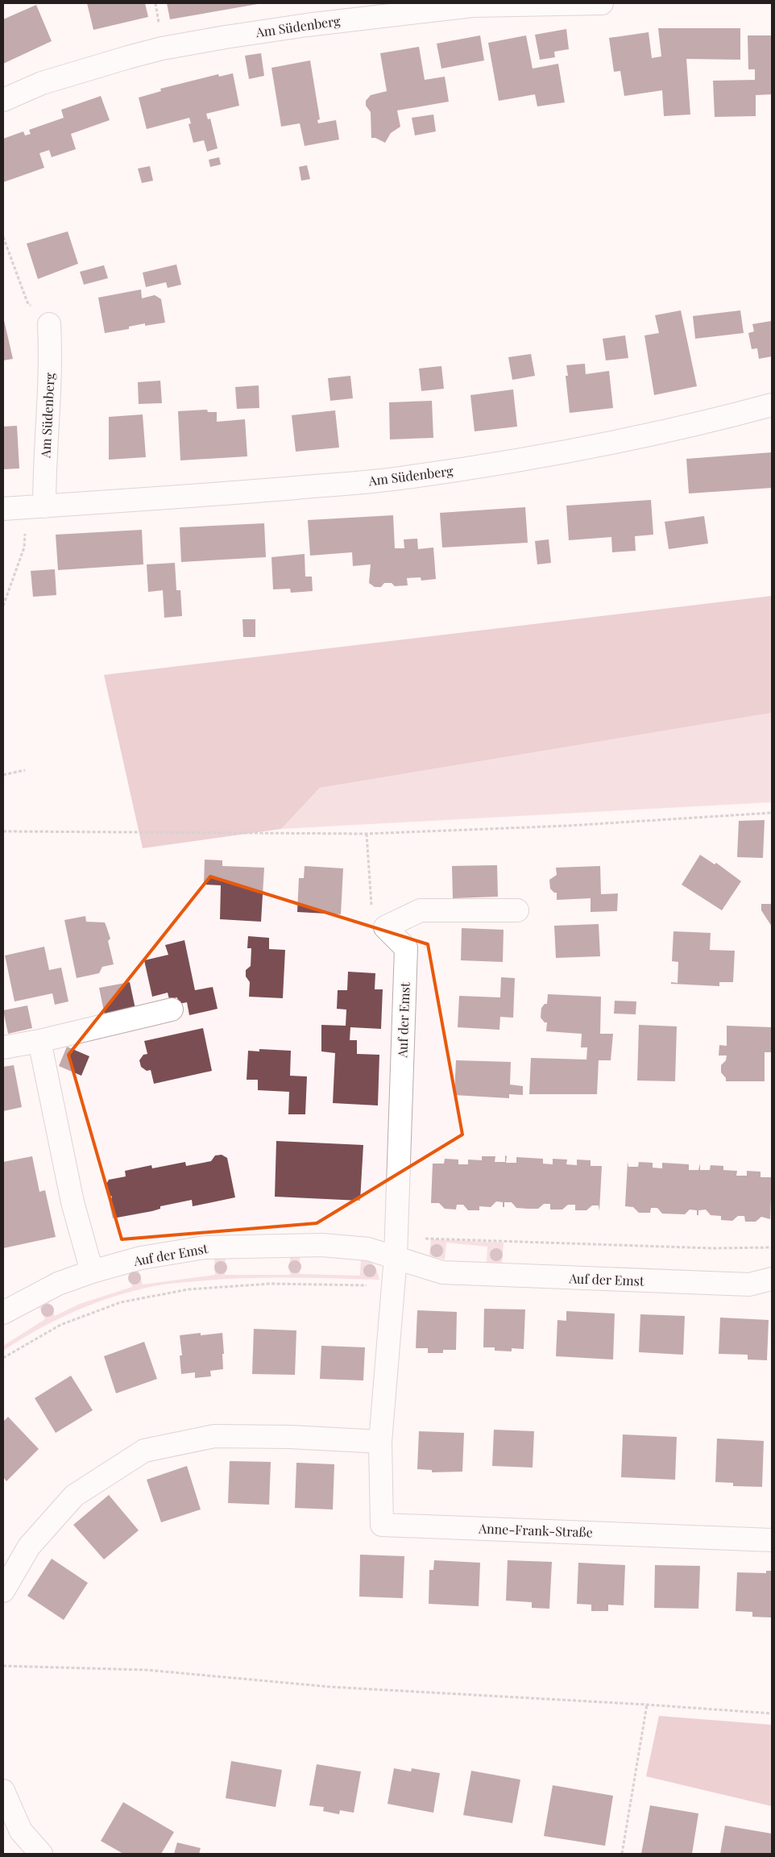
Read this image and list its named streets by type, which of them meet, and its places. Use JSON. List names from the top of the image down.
{
  "streets": {
    "street": ["Am Südenberg", "Auf der Emst", "Anne-Frank-Straße"]
  },
  "crossings": [
    ["Auf der Emst", "Anne-Frank-Straße"]
  ]
}
